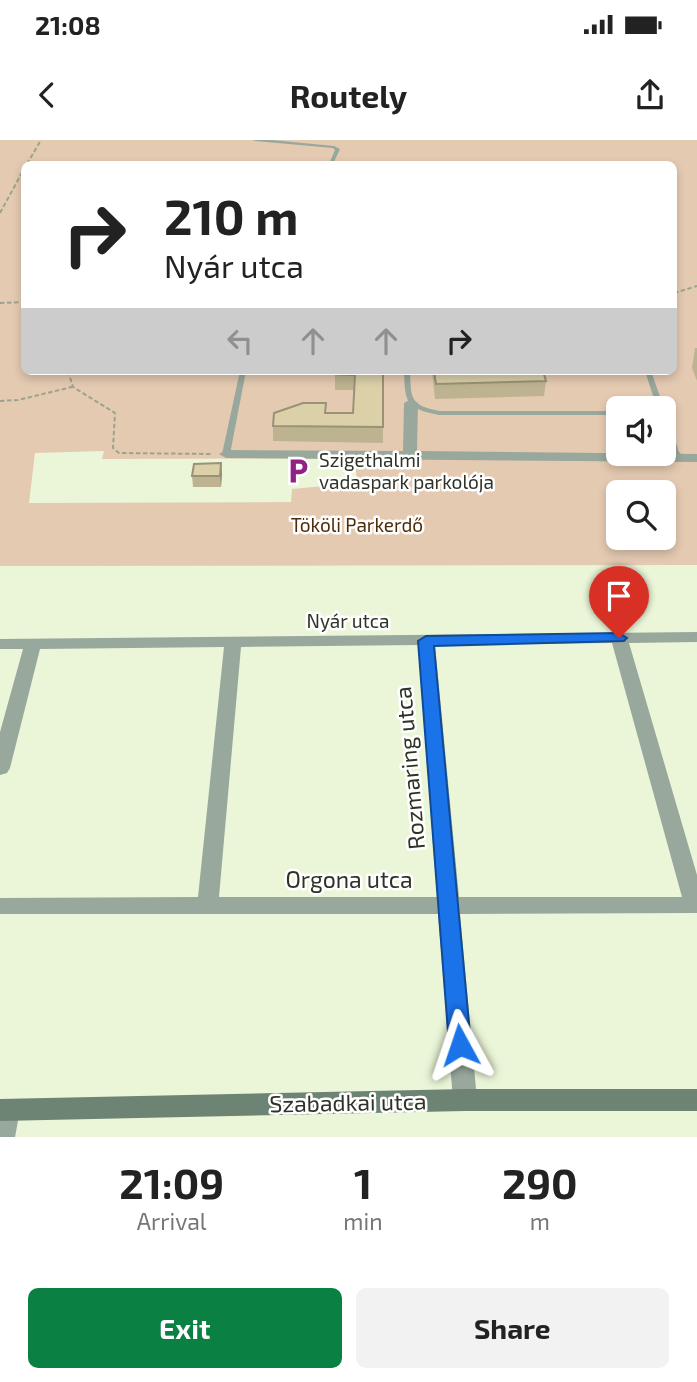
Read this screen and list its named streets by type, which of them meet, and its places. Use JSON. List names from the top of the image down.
{
  "streets": {
    "street": [
      "Nyár utca",
      "Rozmaring utca",
      "Orgona utca",
      "Szabadkai utca"
    ]
  },
  "crossings": [
    ["Nyár utca", "Rozmaring utca"],
    ["Rozmaring utca", "Orgona utca"],
    ["Rozmaring utca", "Szabadkai utca"]
  ],
  "parks": ["Tököli Parkerdő"],
  "places": {
    "parking": ["Szigethalmi vadaspark parkolója"]
  },
  "page": {
    "status": "21:08",
    "header": "Routely",
    "turn": ["210 m", "Nyár utca"],
    "eta": [
      "21:09",
      "Arrival",
      "1",
      "min",
      "290",
      "m"
    ],
    "buttons": ["Exit", "Share"]
  }
}
